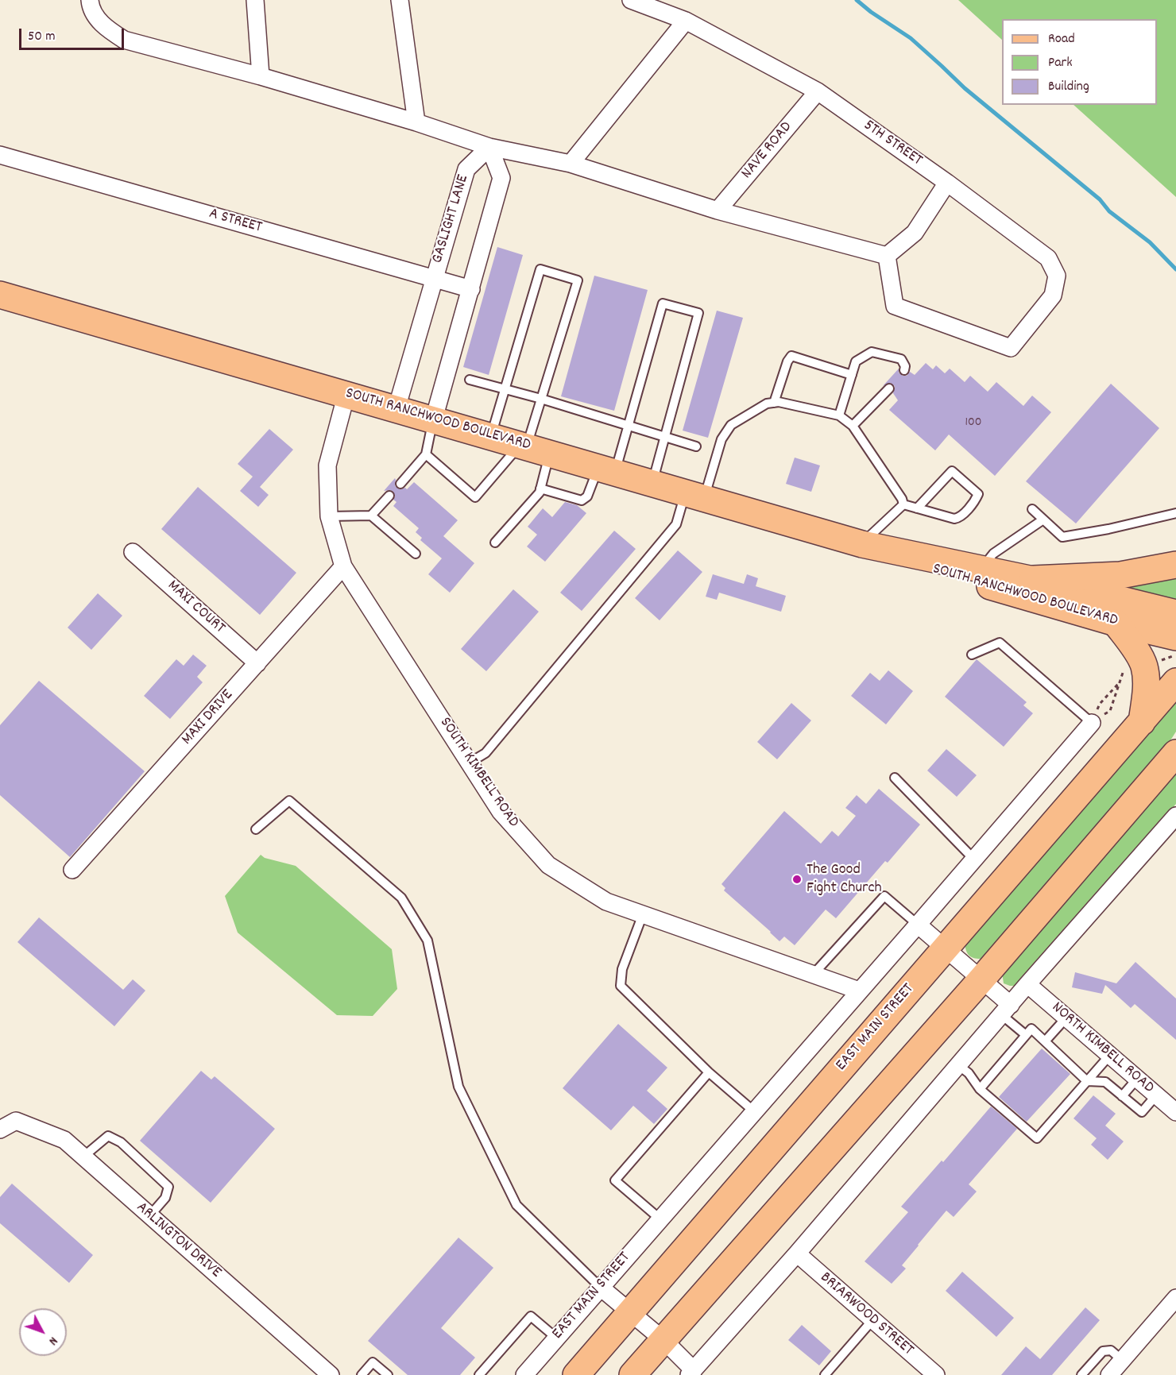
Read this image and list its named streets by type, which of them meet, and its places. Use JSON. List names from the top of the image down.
{
  "streets": {
    "main road": ["SOUTH RANCHWOOD BOULEVARD", "EAST MAIN STREET"],
    "street": [
      "5TH STREET",
      "NAVE ROAD",
      "GASLIGHT LANE",
      "A STREET",
      "MAXI COURT",
      "MAXI DRIVE",
      "SOUTH KIMBELL ROAD",
      "NORTH KIMBELL ROAD",
      "ARLINGTON DRIVE",
      "BRIARWOOD STREET"
    ]
  },
  "crossings": [
    ["5TH STREET", "NAVE ROAD"],
    ["GASLIGHT LANE", "A STREET"],
    ["GASLIGHT LANE", "SOUTH RANCHWOOD BOULEVARD"],
    ["SOUTH RANCHWOOD BOULEVARD", "SOUTH KIMBELL ROAD"],
    ["MAXI COURT", "MAXI DRIVE"],
    ["MAXI DRIVE", "SOUTH KIMBELL ROAD"],
    ["SOUTH KIMBELL ROAD", "EAST MAIN STREET"]
  ],
  "places": ["The Good Fight Church"],
  "house_numbers": ["100"],
  "legend": ["Road", "Park", "Building"],
  "scale_bar": "50 m",
  "north": "bottom right"
}
